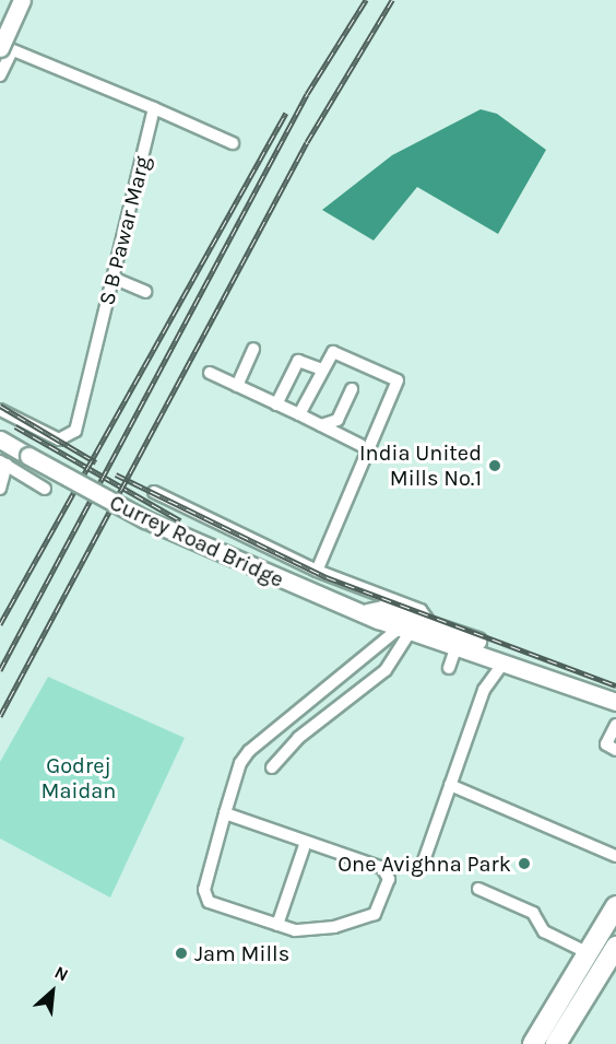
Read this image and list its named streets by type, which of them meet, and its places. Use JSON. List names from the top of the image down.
{
  "streets": {
    "main road": ["Currey Road Bridge"],
    "street": ["S B Pawar Marg"]
  },
  "parks": ["Godrej Maidan"],
  "places": ["India United Mills No.1", "One Avighna Park", "Jam Mills"],
  "north": "top right"
}
